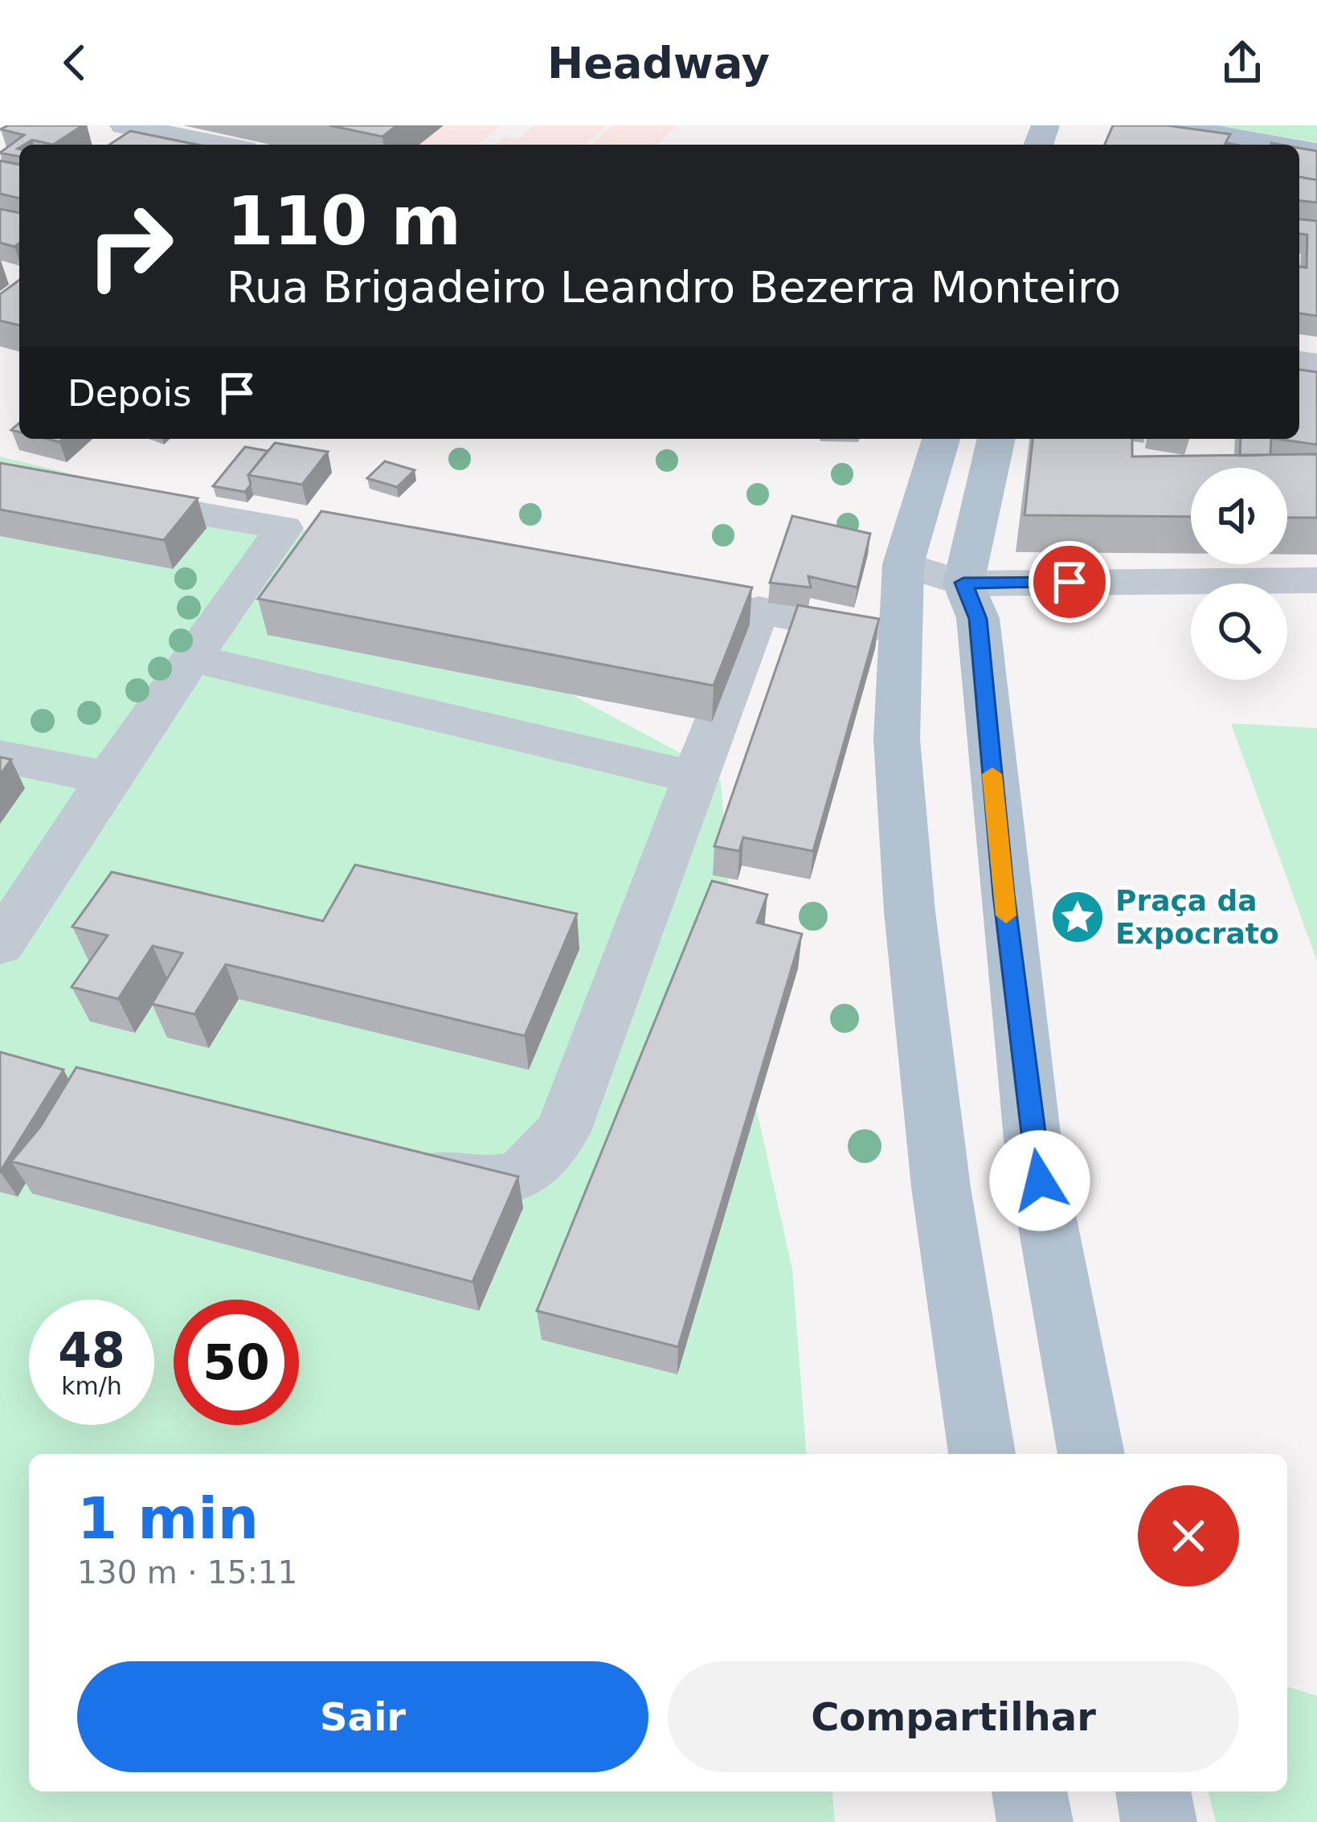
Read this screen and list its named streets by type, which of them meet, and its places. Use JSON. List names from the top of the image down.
{
  "places": {
    "place": ["Praça da Expocrato"]
  },
  "page": {
    "header": "Headway",
    "turn": ["110 m", "Rua Brigadeiro Leandro Bezerra Monteiro"],
    "then": "Depois",
    "speed": "48 km/h",
    "limit": "50",
    "heading": ["1 min", "130 m · 15:11"],
    "buttons": ["Sair", "Compartilhar"]
  }
}
